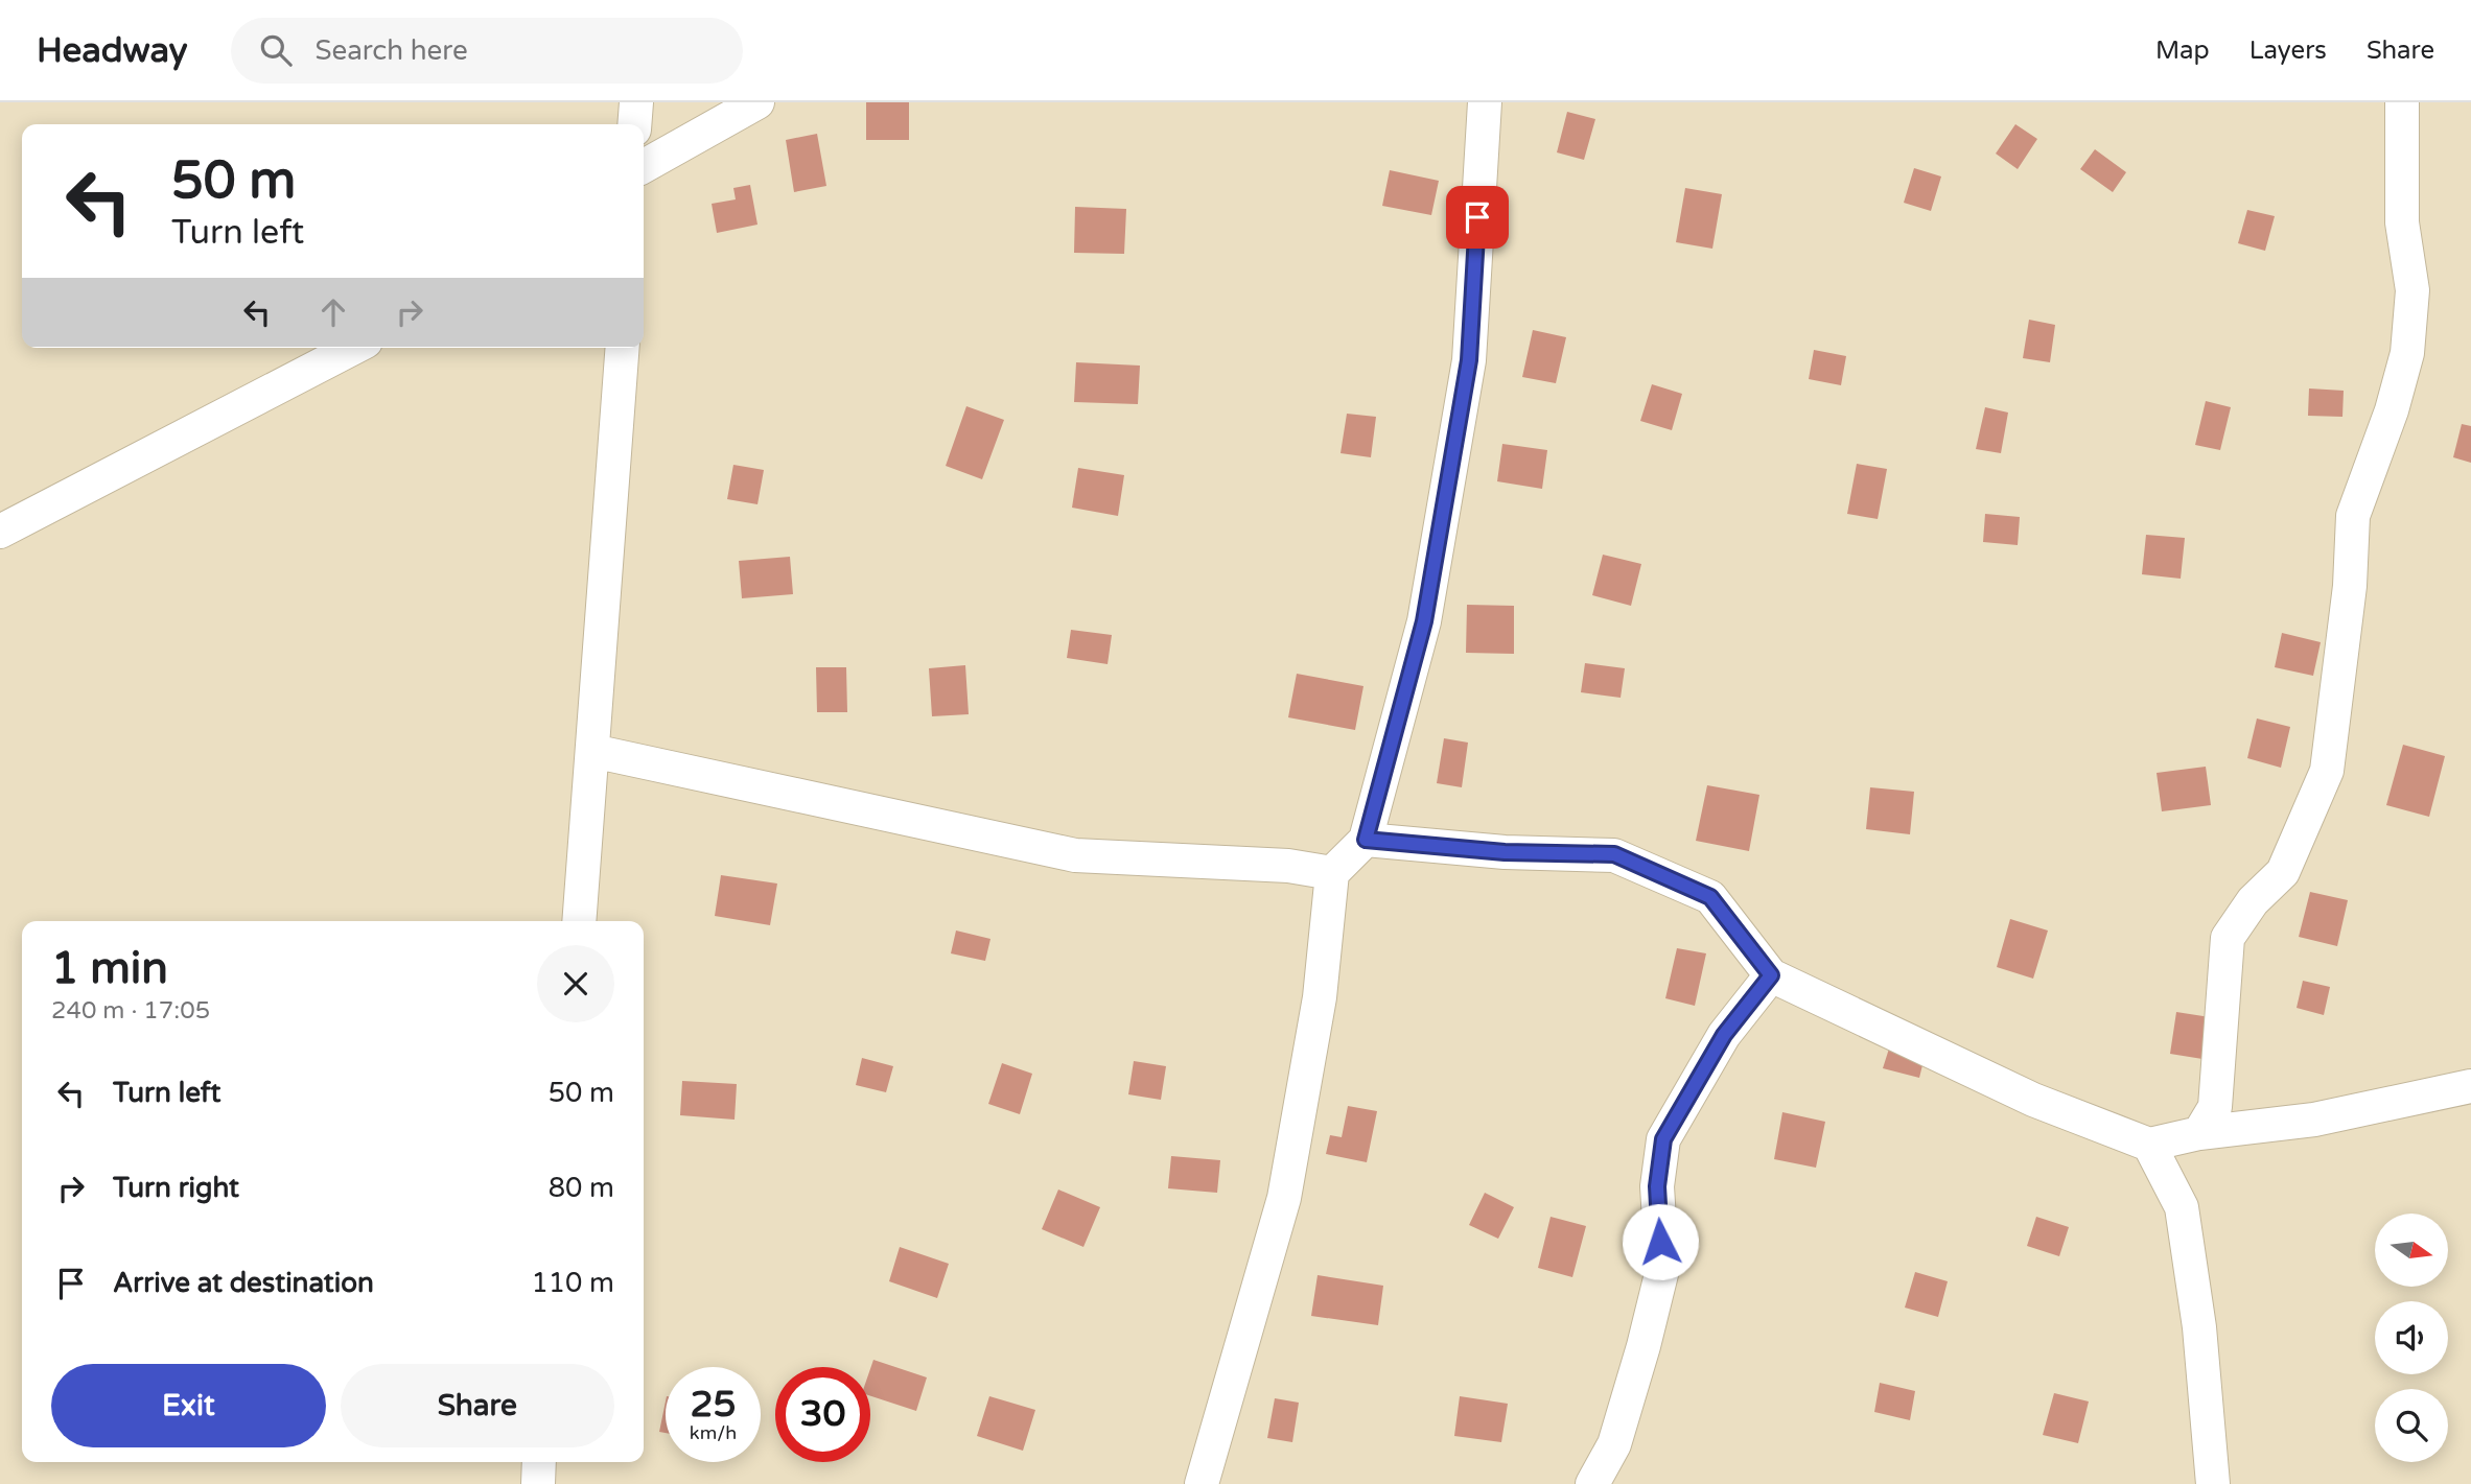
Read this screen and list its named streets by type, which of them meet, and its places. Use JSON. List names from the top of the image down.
{
  "north": "right",
  "page": {
    "header": "Headway",
    "search": "Search here",
    "nav": ["Map", "Layers", "Share"],
    "turn": ["50 m", "Turn left"],
    "heading": ["1 min", "240 m · 17:05"],
    "list": [
      {
        "name": "Turn left",
        "value": "50 m"
      },
      {
        "name": "Turn right",
        "value": "80 m"
      },
      {
        "name": "Arrive at destination",
        "value": "110 m"
      }
    ],
    "buttons": ["Exit", "Share"],
    "speed": "25 km/h",
    "limit": "30"
  }
}
